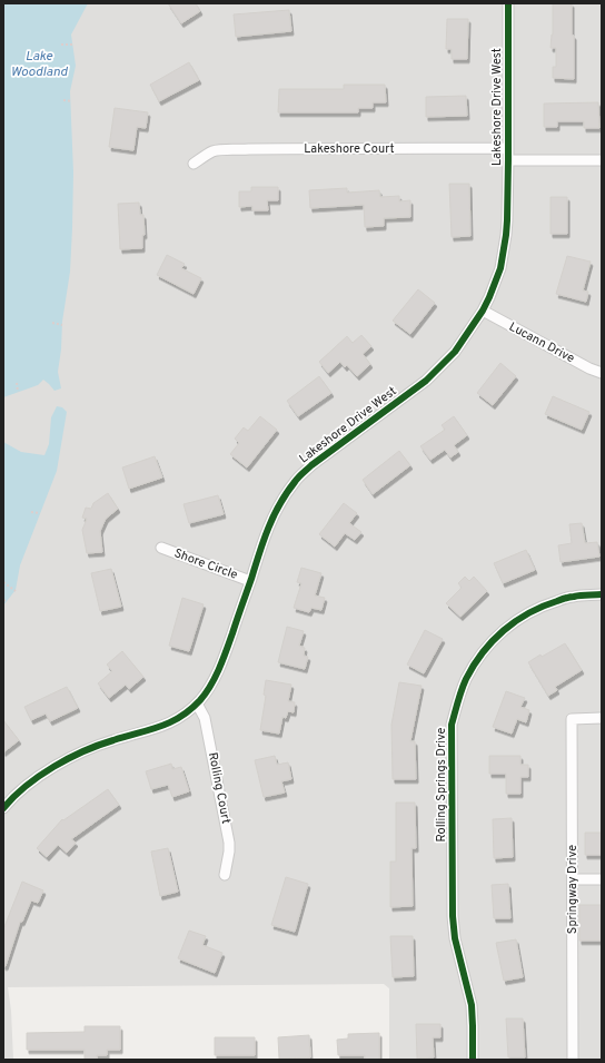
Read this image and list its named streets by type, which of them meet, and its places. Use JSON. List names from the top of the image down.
{
  "streets": {
    "street": [
      "Lakeshore Drive West",
      "Lakeshore Court",
      "Lucann Drive",
      "Shore Circle",
      "Rolling Springs Drive",
      "Rolling Court",
      "Springway Drive"
    ]
  },
  "crossings": [
    ["Lakeshore Drive West", "Lakeshore Court"],
    ["Lakeshore Drive West", "Lucann Drive"],
    ["Lakeshore Drive West", "Shore Circle"],
    ["Lakeshore Drive West", "Rolling Court"]
  ],
  "water": ["Lake Woodland"]
}
